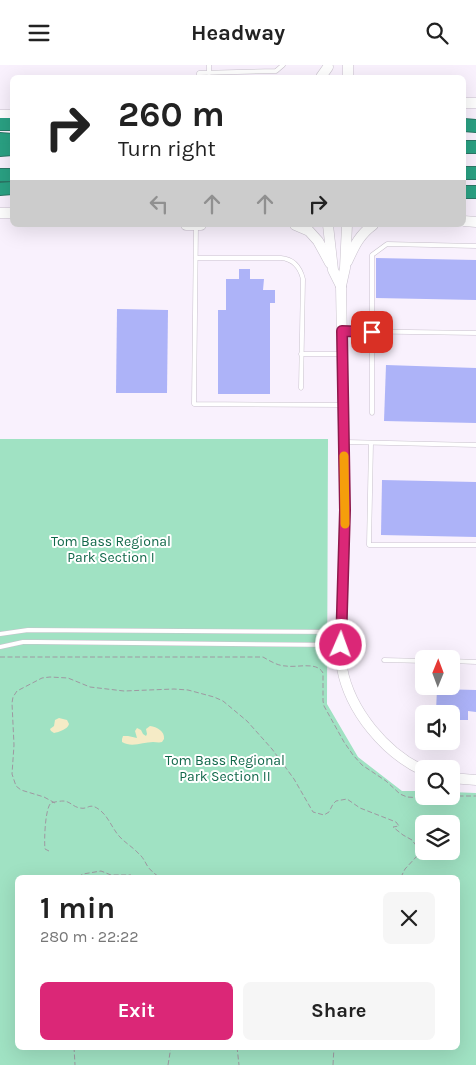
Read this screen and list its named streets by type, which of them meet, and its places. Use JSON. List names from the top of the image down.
{
  "parks": ["Tom Bass Regional Park Section I", "Tom Bass Regional Park Section II"],
  "north": "top",
  "page": {
    "header": "Headway",
    "turn": ["260 m", "Turn right"],
    "heading": ["1 min", "280 m · 22:22"],
    "buttons": ["Exit", "Share"]
  }
}
